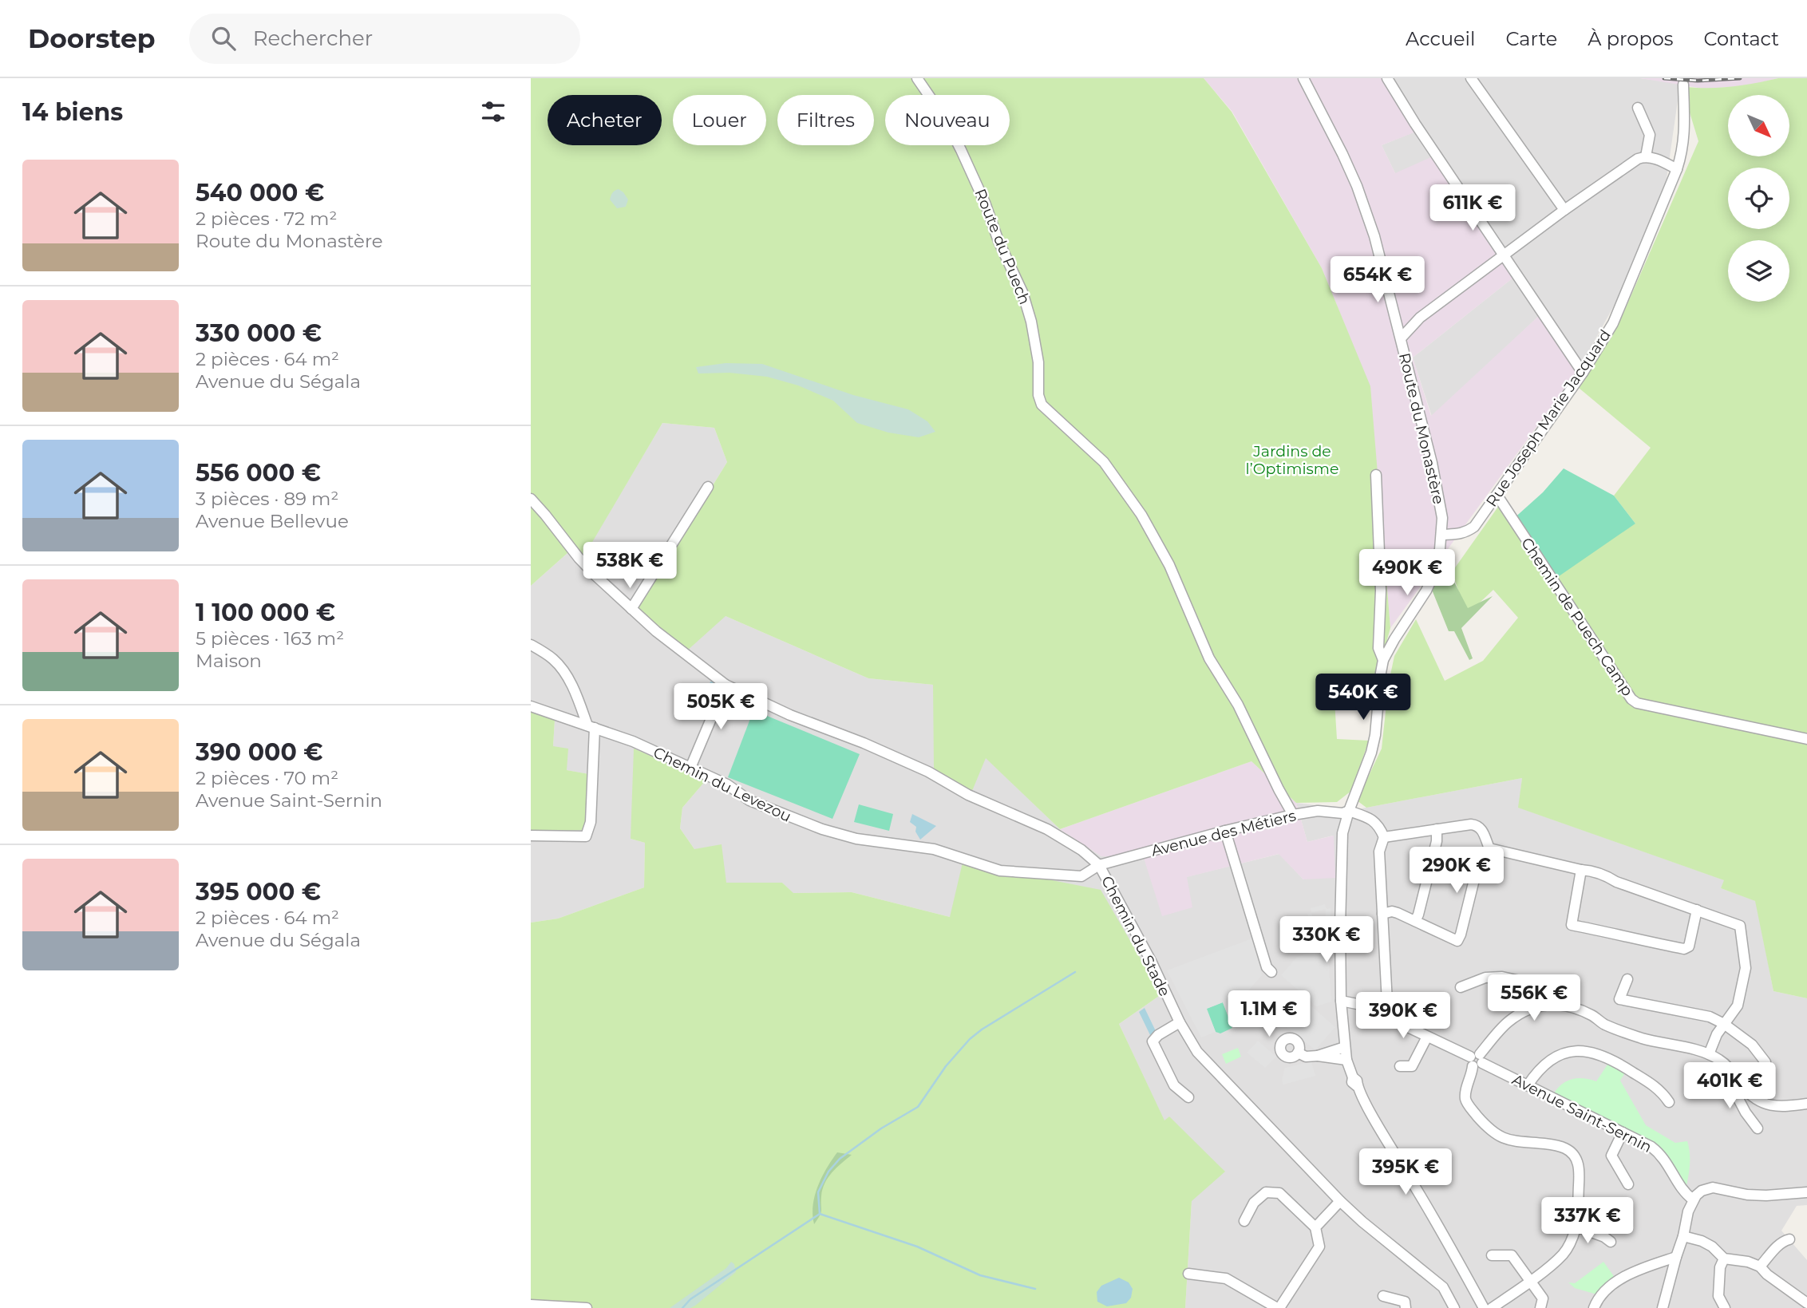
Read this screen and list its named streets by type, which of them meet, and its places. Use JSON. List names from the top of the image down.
{
  "streets": {
    "street": [
      "Route du Puech",
      "Rue Joseph Marie Jacquard",
      "Route du Monastère",
      "Chemin de Puech Camp",
      "Chemin du Levezou",
      "Avenue des Métiers",
      "Chemin du Stade",
      "Avenue Saint-Sernin"
    ]
  },
  "crossings": [
    ["Route du Puech", "Avenue des Métiers"],
    ["Rue Joseph Marie Jacquard", "Route du Monastère"],
    ["Rue Joseph Marie Jacquard", "Chemin de Puech Camp"],
    ["Route du Monastère", "Avenue des Métiers"],
    ["Route du Monastère", "Avenue Saint-Sernin"],
    ["Chemin du Levezou", "Avenue des Métiers"],
    ["Avenue des Métiers", "Chemin du Stade"]
  ],
  "parks": ["Jardins de l’Optimisme"],
  "north": "bottom right",
  "page": {
    "header": "Doorstep",
    "search": "Rechercher",
    "nav": [
      "Accueil",
      "Carte",
      "À propos",
      "Contact"
    ],
    "heading": "14 biens",
    "chip": [
      "Acheter",
      "Louer",
      "Filtres",
      "Nouveau"
    ],
    "list": [
      {
        "name": "540 000 €",
        "note": "2 pièces · 72 m² · Route du Monastère"
      },
      {
        "name": "330 000 €",
        "note": "2 pièces · 64 m² · Avenue du Ségala"
      },
      {
        "name": "556 000 €",
        "note": "3 pièces · 89 m² · Avenue Bellevue"
      },
      {
        "name": "1 100 000 €",
        "note": "5 pièces · 163 m² · Maison"
      },
      {
        "name": "390 000 €",
        "note": "2 pièces · 70 m² · Avenue Saint-Sernin"
      },
      {
        "name": "395 000 €",
        "note": "2 pièces · 64 m² · Avenue du Ségala"
      }
    ],
    "price": [
      "611K €",
      "654K €",
      "538K €",
      "490K €",
      "540K €",
      "505K €",
      "290K €",
      "330K €",
      "556K €",
      "1.1M €",
      "390K €",
      "401K €",
      "395K €",
      "337K €"
    ]
  }
}
